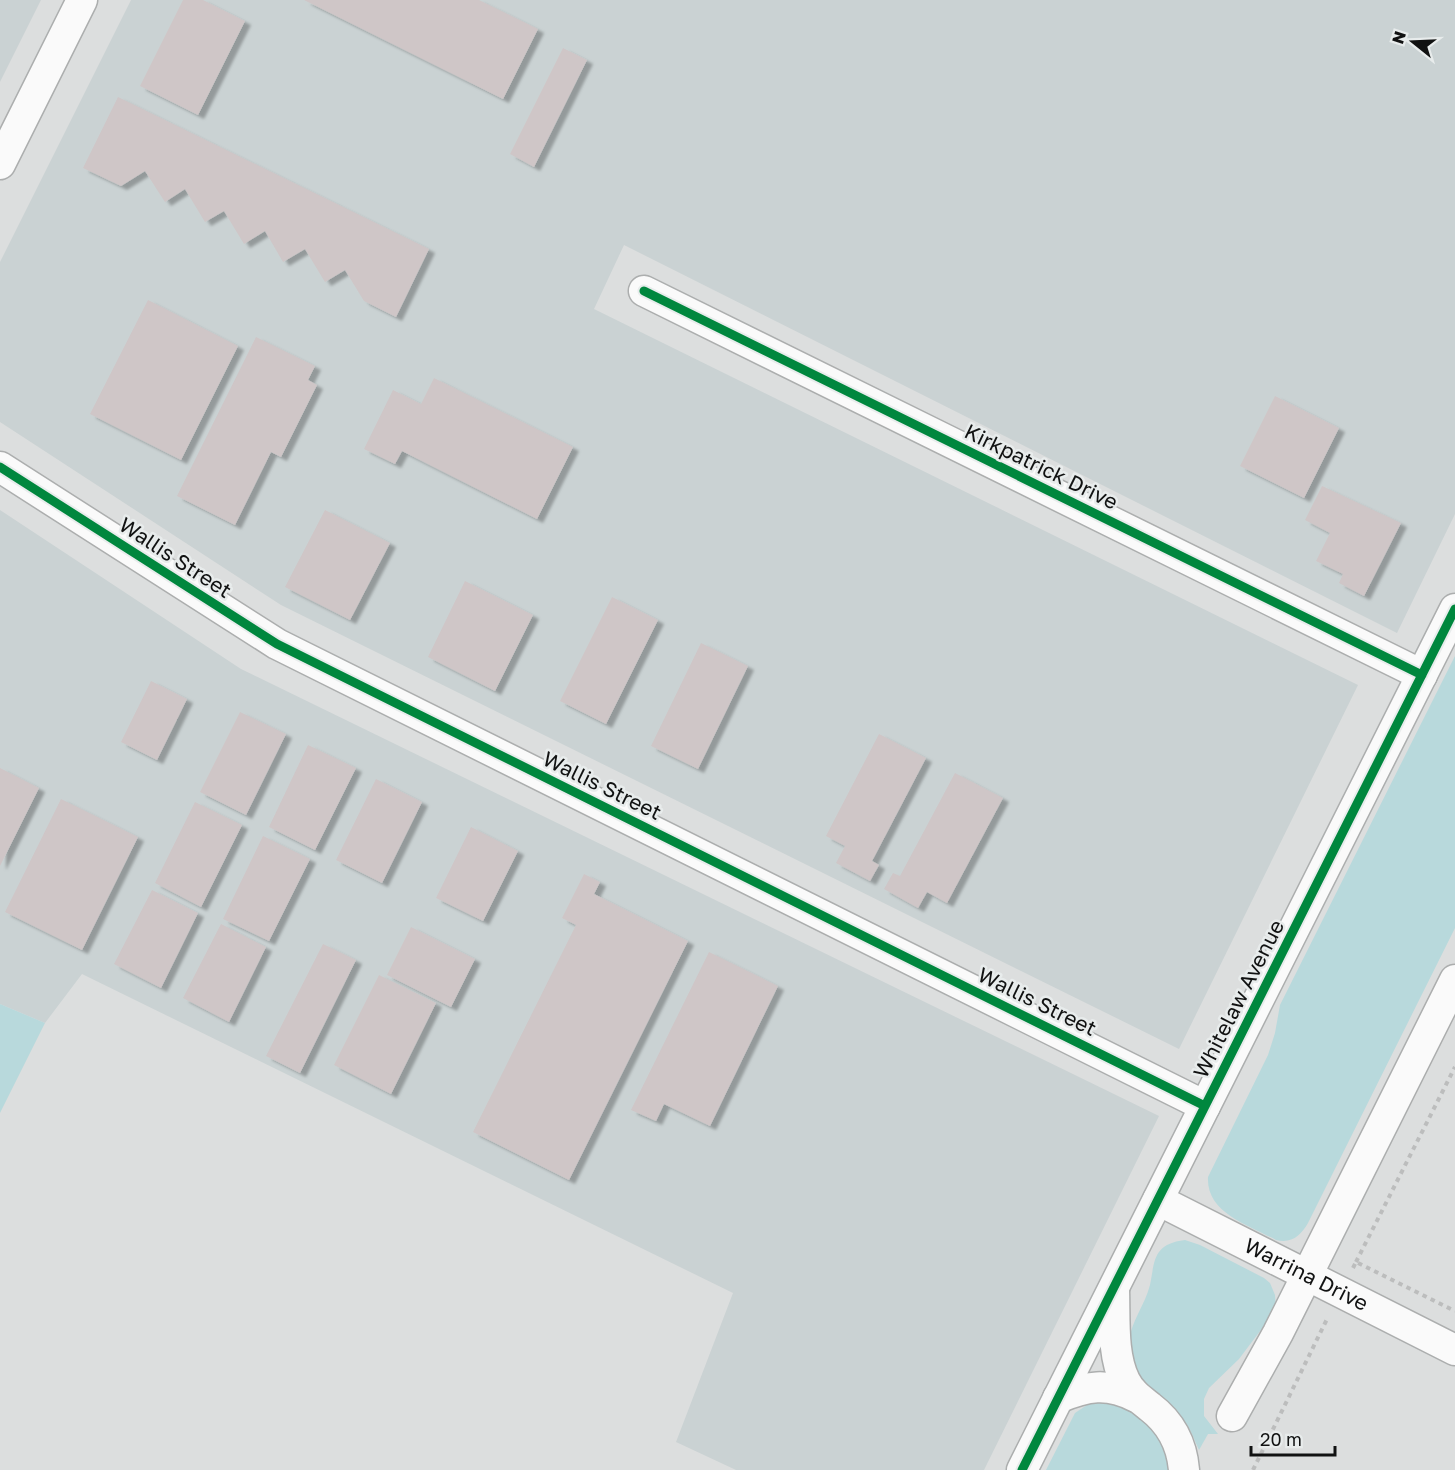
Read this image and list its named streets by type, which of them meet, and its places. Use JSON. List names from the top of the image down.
{
  "streets": {
    "street": [
      "Kirkpatrick Drive",
      "Wallis Street",
      "Whitelaw Avenue",
      "Warrina Drive"
    ]
  },
  "crossings": [
    ["Kirkpatrick Drive", "Whitelaw Avenue"],
    ["Wallis Street", "Whitelaw Avenue"],
    ["Whitelaw Avenue", "Warrina Drive"]
  ],
  "scale_bar": "20 m",
  "north": "left"
}
